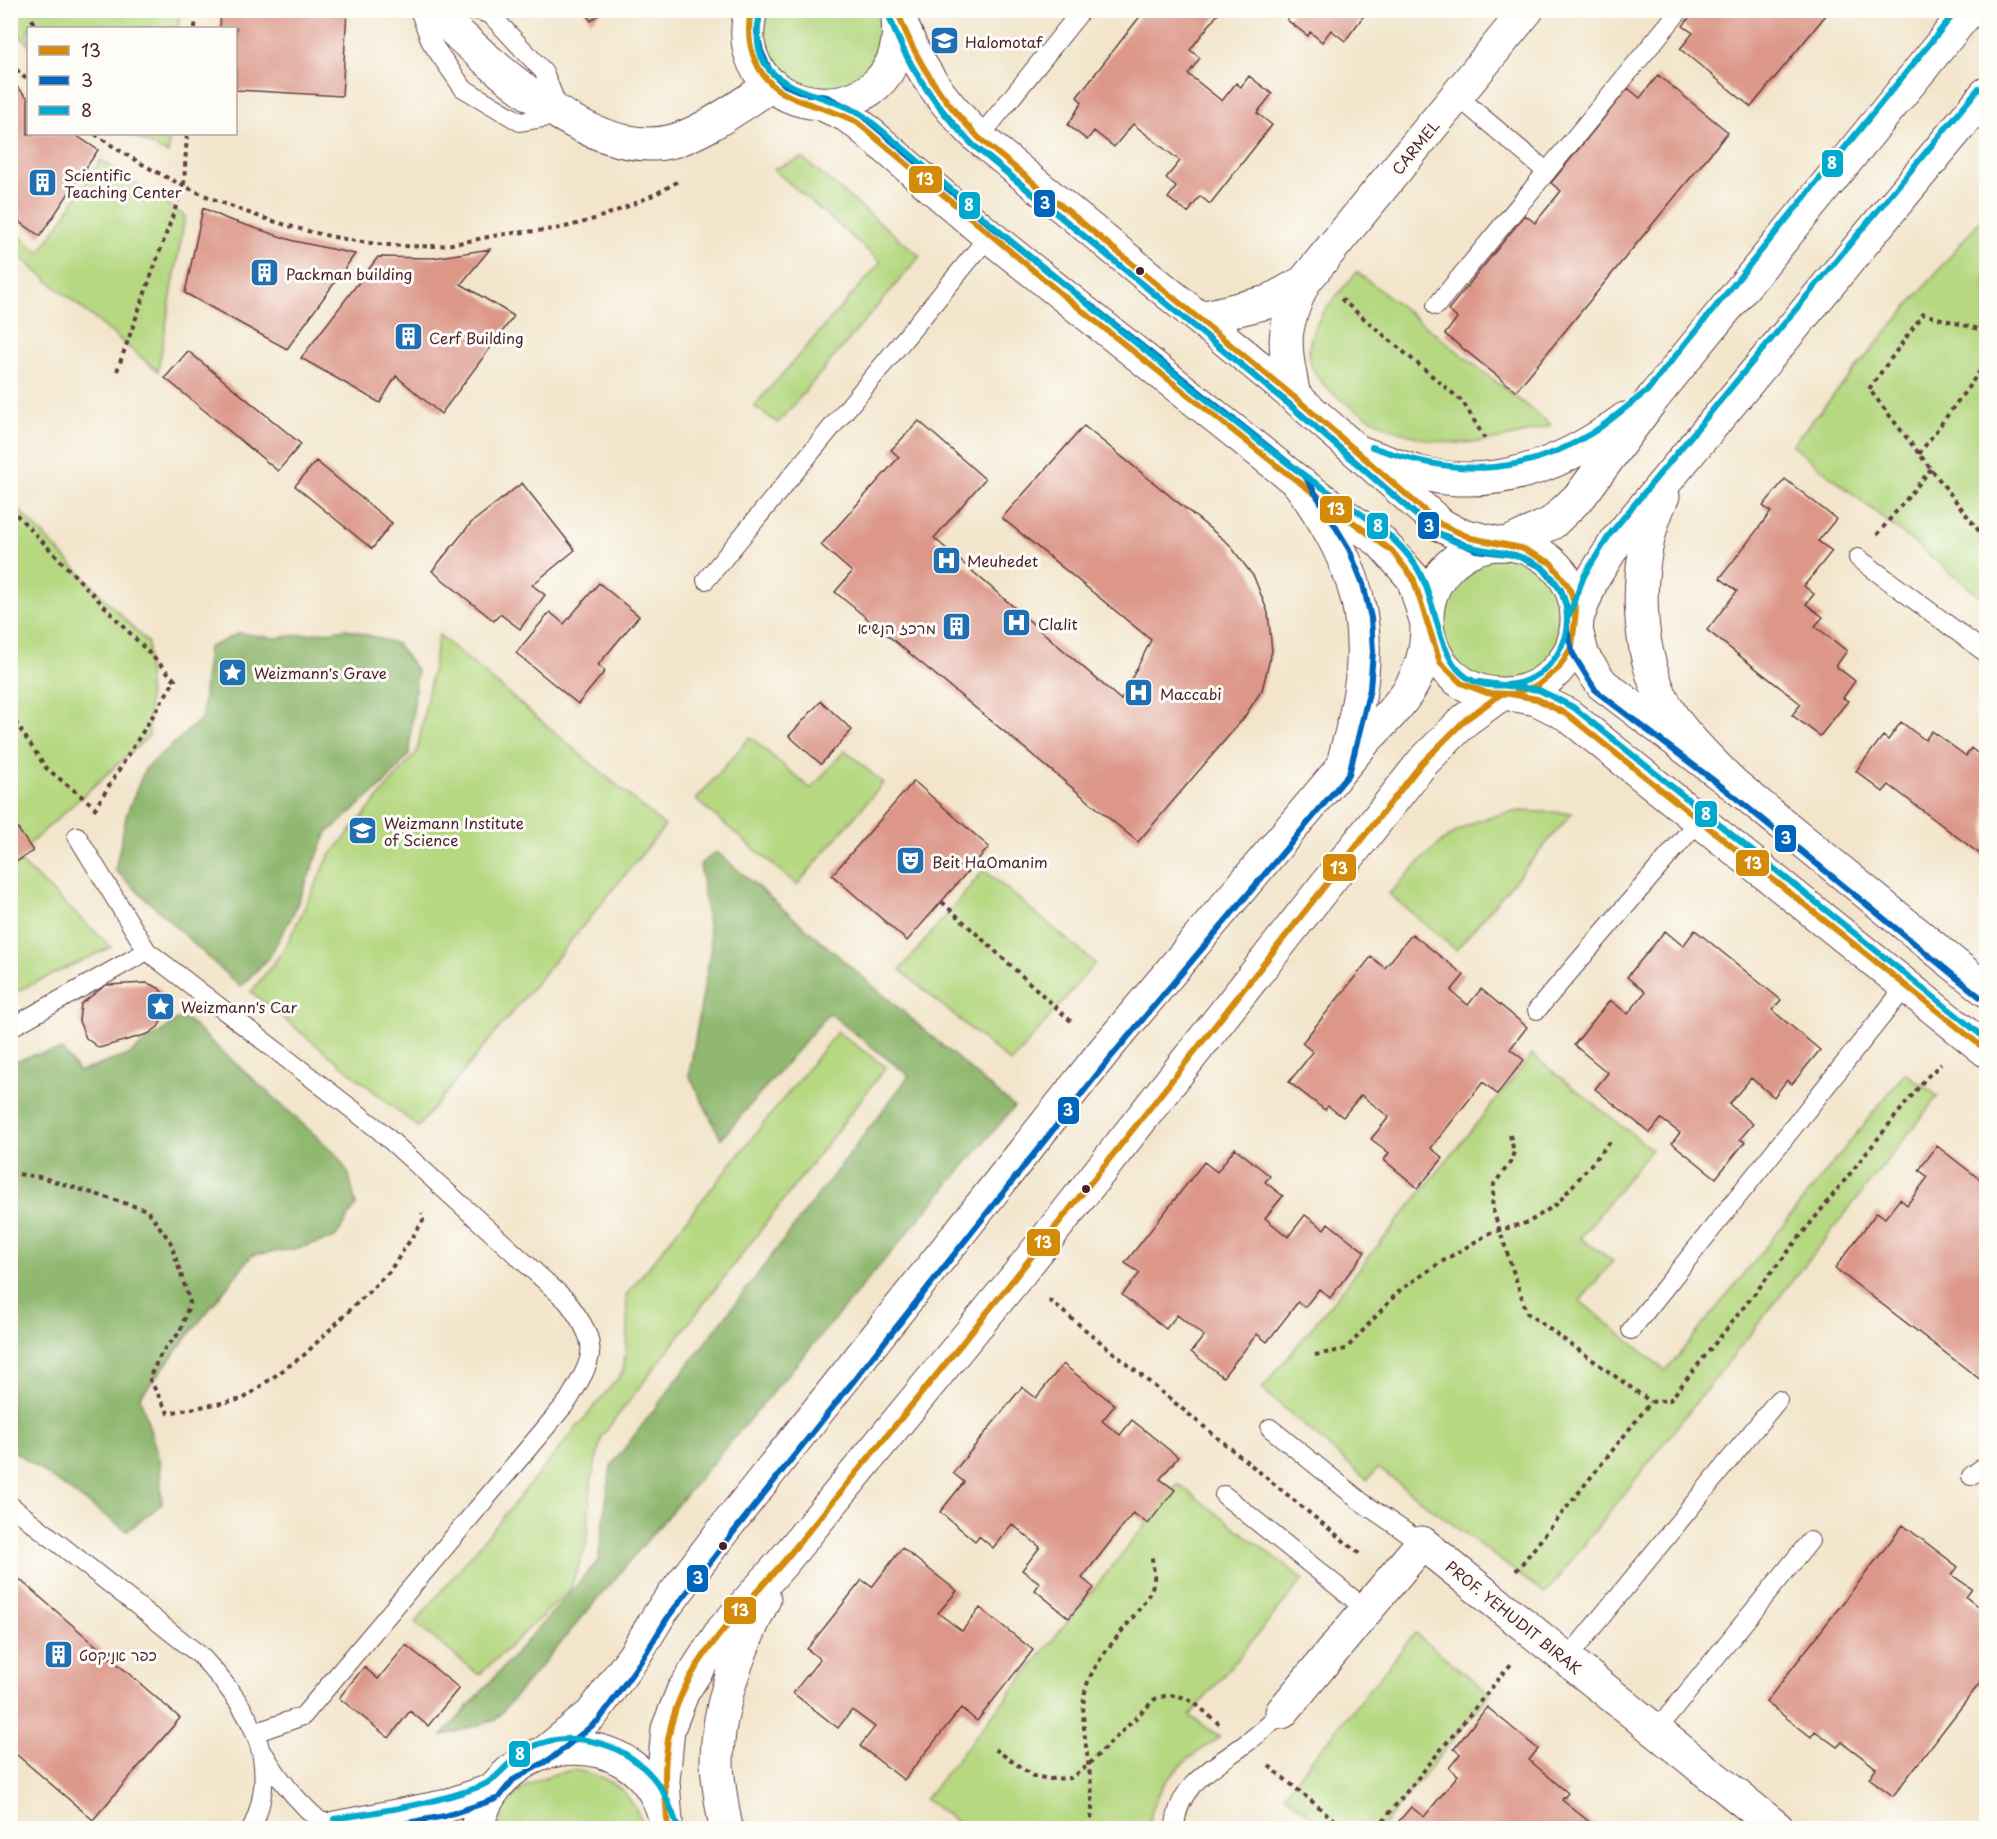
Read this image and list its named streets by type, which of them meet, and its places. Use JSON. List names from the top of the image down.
{
  "streets": {
    "street": ["CARMEL", "PROF. YEHUDIT BIRAK"]
  },
  "places": {
    "school or university": ["Halomotaf", "Weizmann Institute of Science"],
    "building": [
      "Scientific Teaching Center",
      "Packman building",
      "Cerf Building",
      "מרכז הנשיא",
      "כפר אניקסט"
    ],
    "hospital": ["Meuhedet", "Clalit", "Maccabi"],
    "place": ["Weizmann's Grave", "Weizmann's Car"],
    "theatre": ["Beit HaOmanim"]
  },
  "lines": ["transit line 13", "transit line 8", "transit line 3"],
  "legend": ["13", "3", "8"]
}
